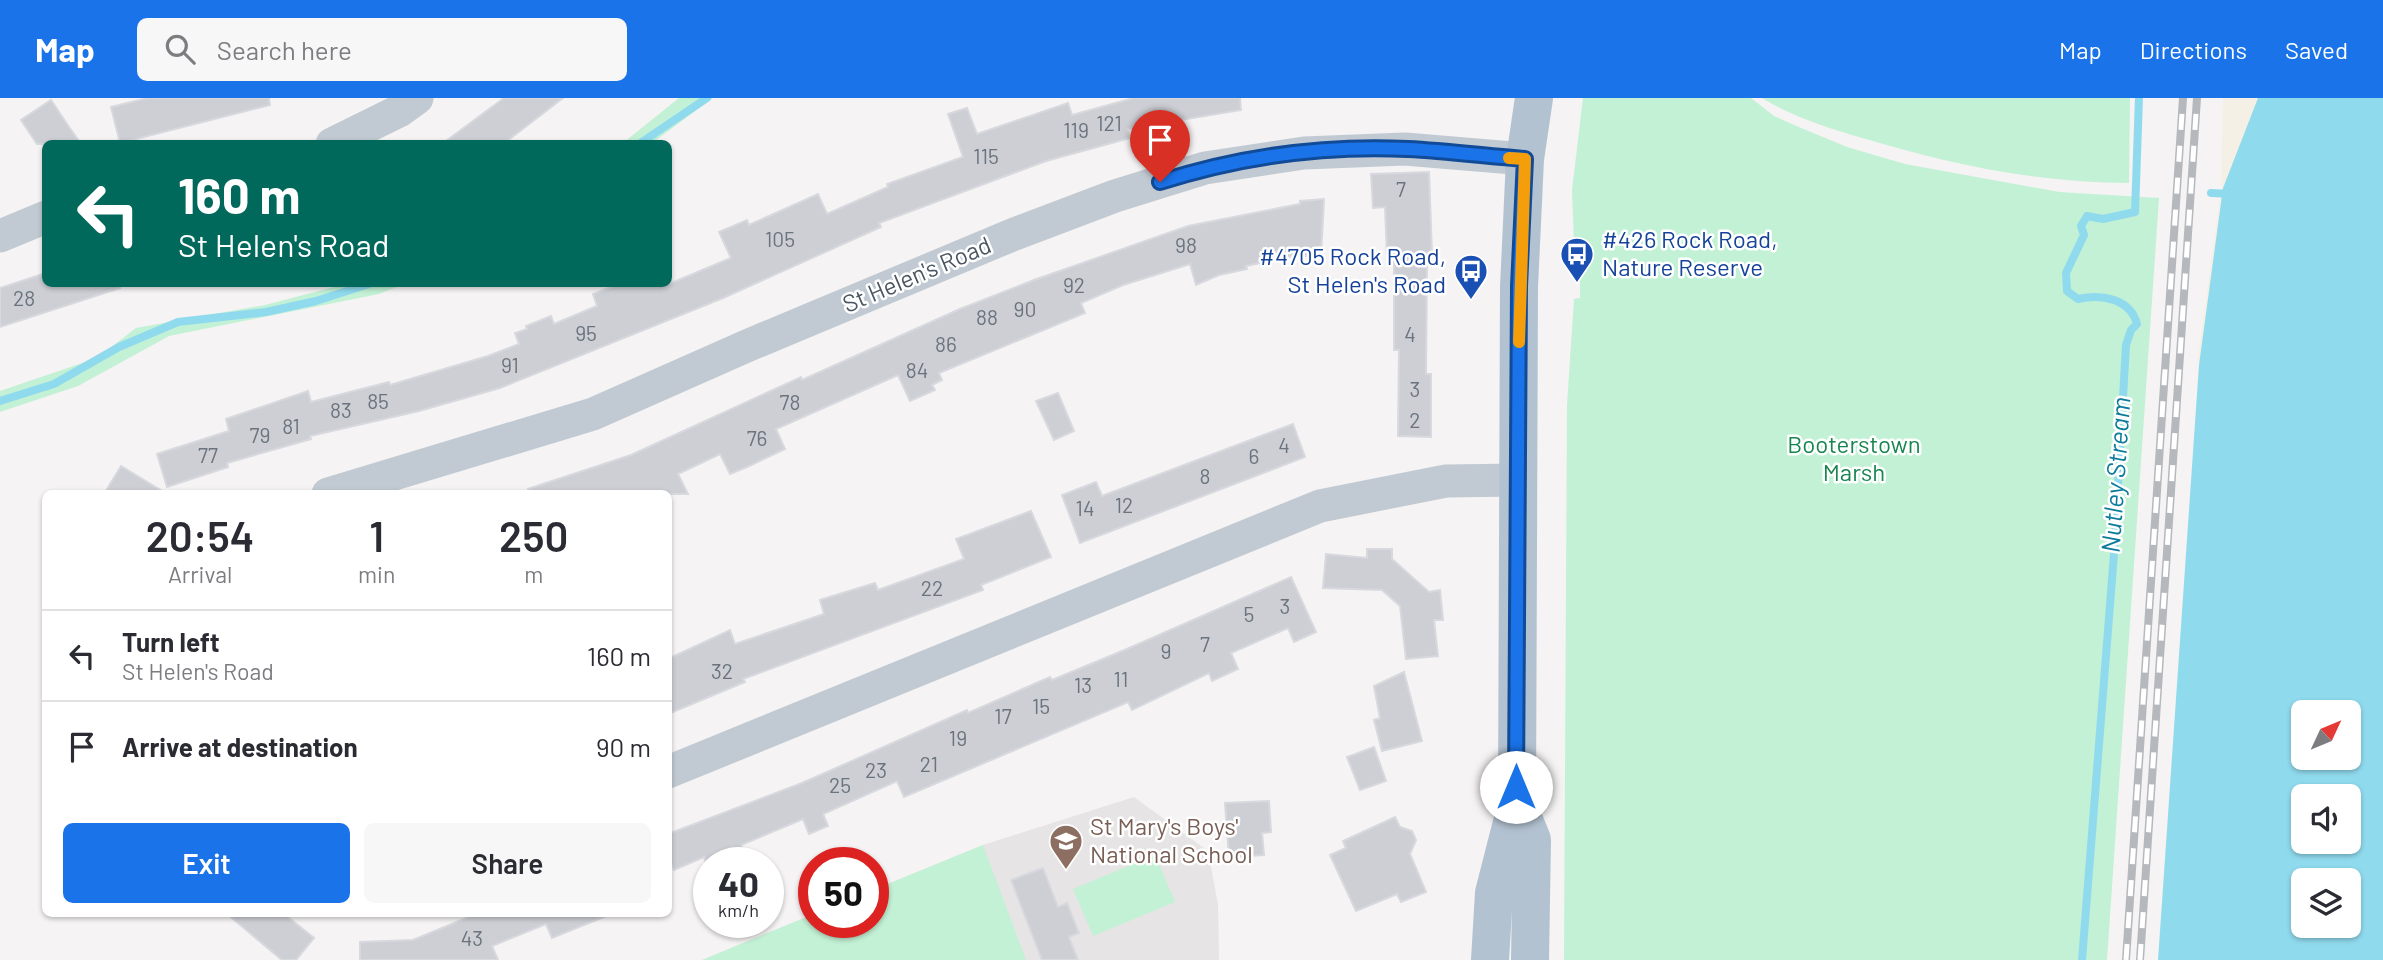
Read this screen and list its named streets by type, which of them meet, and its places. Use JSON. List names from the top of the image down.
{
  "streets": {
    "street": ["St Helen's Road"]
  },
  "water": ["Nutley Stream"],
  "parks": ["Booterstown Marsh"],
  "places": {
    "bus stop": ["#426 Rock Road, Nature Reserve", "#4705 Rock Road, St Helen's Road"],
    "school or university": ["St Mary's Boys' National School"]
  },
  "house_numbers": [
    "121",
    "119",
    "115",
    "7",
    "105",
    "98",
    "92",
    "28",
    "90",
    "88",
    "95",
    "4",
    "86",
    "91",
    "84",
    "3",
    "85",
    "78",
    "83",
    "2",
    "81",
    "79",
    "76",
    "4",
    "77",
    "6",
    "8",
    "12",
    "14",
    "22",
    "3",
    "5",
    "7",
    "9",
    "32",
    "11",
    "13",
    "15",
    "17",
    "19",
    "21",
    "23",
    "25",
    "43"
  ],
  "north": "top right",
  "page": {
    "header": "Map",
    "search": "Search here",
    "nav": ["Map", "Directions", "Saved"],
    "turn": ["160 m", "St Helen's Road"],
    "eta": [
      "20:54",
      "Arrival",
      "1",
      "min",
      "250",
      "m"
    ],
    "list": [
      {
        "name": "Turn left",
        "note": "St Helen's Road",
        "value": "160 m"
      },
      {
        "name": "Arrive at destination",
        "value": "90 m"
      }
    ],
    "buttons": ["Exit", "Share"],
    "speed": "40 km/h",
    "limit": "50"
  }
}
